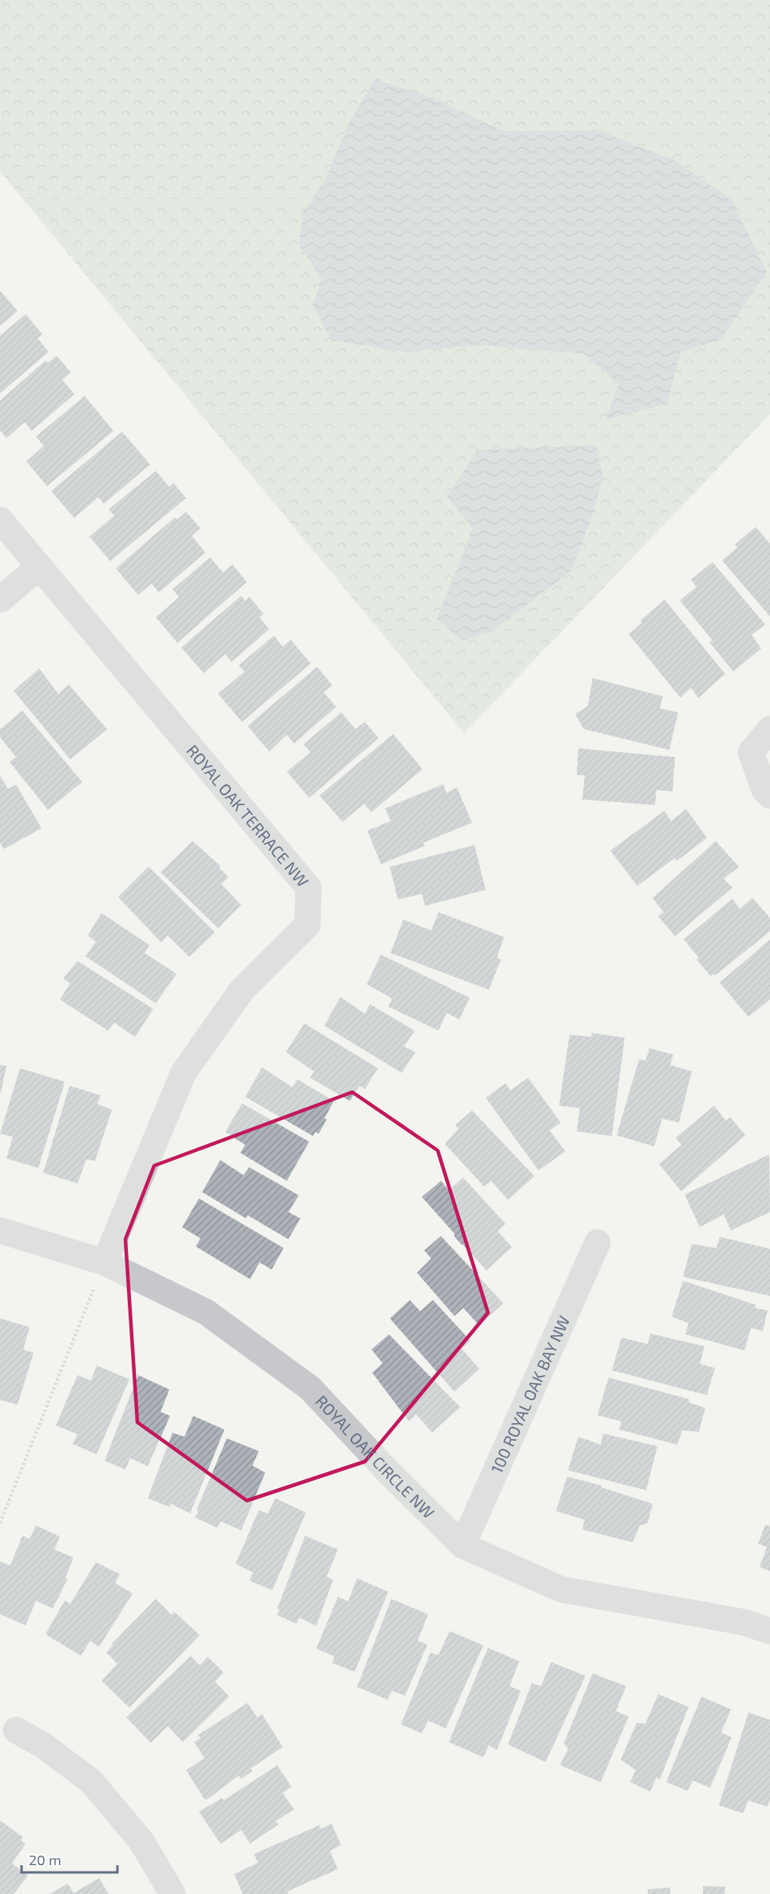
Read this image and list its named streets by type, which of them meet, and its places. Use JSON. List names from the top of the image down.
{
  "streets": {
    "street": ["ROYAL OAK TERRACE NW", "100 ROYAL OAK BAY NW", "ROYAL OAK CIRCLE NW"]
  },
  "crossings": [
    ["ROYAL OAK TERRACE NW", "ROYAL OAK CIRCLE NW"],
    ["100 ROYAL OAK BAY NW", "ROYAL OAK CIRCLE NW"]
  ],
  "scale_bar": "20 m"
}
